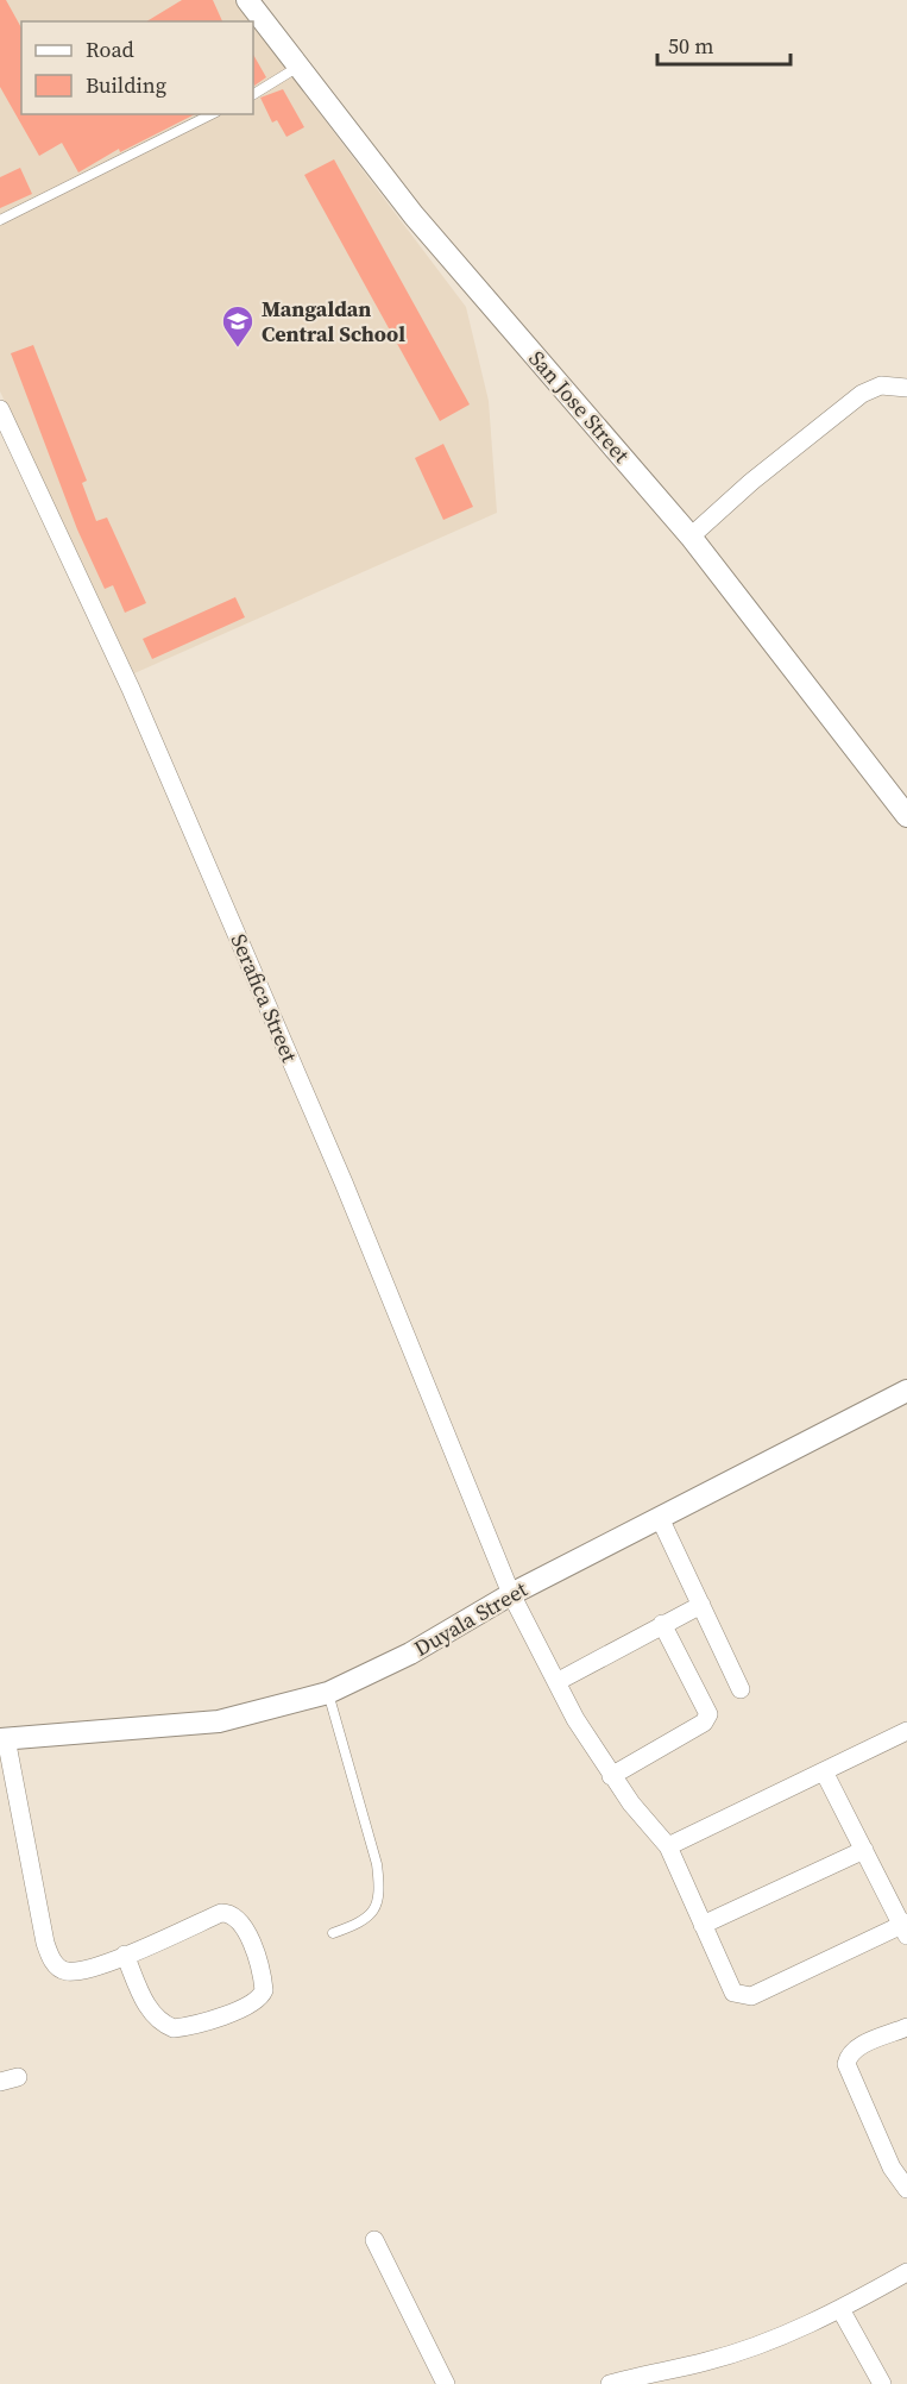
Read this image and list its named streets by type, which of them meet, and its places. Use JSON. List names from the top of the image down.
{
  "streets": {
    "street": ["San Jose Street", "Serafica Street", "Duyala Street"]
  },
  "crossings": [
    ["Serafica Street", "Duyala Street"]
  ],
  "places": {
    "school or university": ["Mangaldan Central School"]
  },
  "legend": ["Road", "Building"],
  "scale_bar": "50 m"
}
